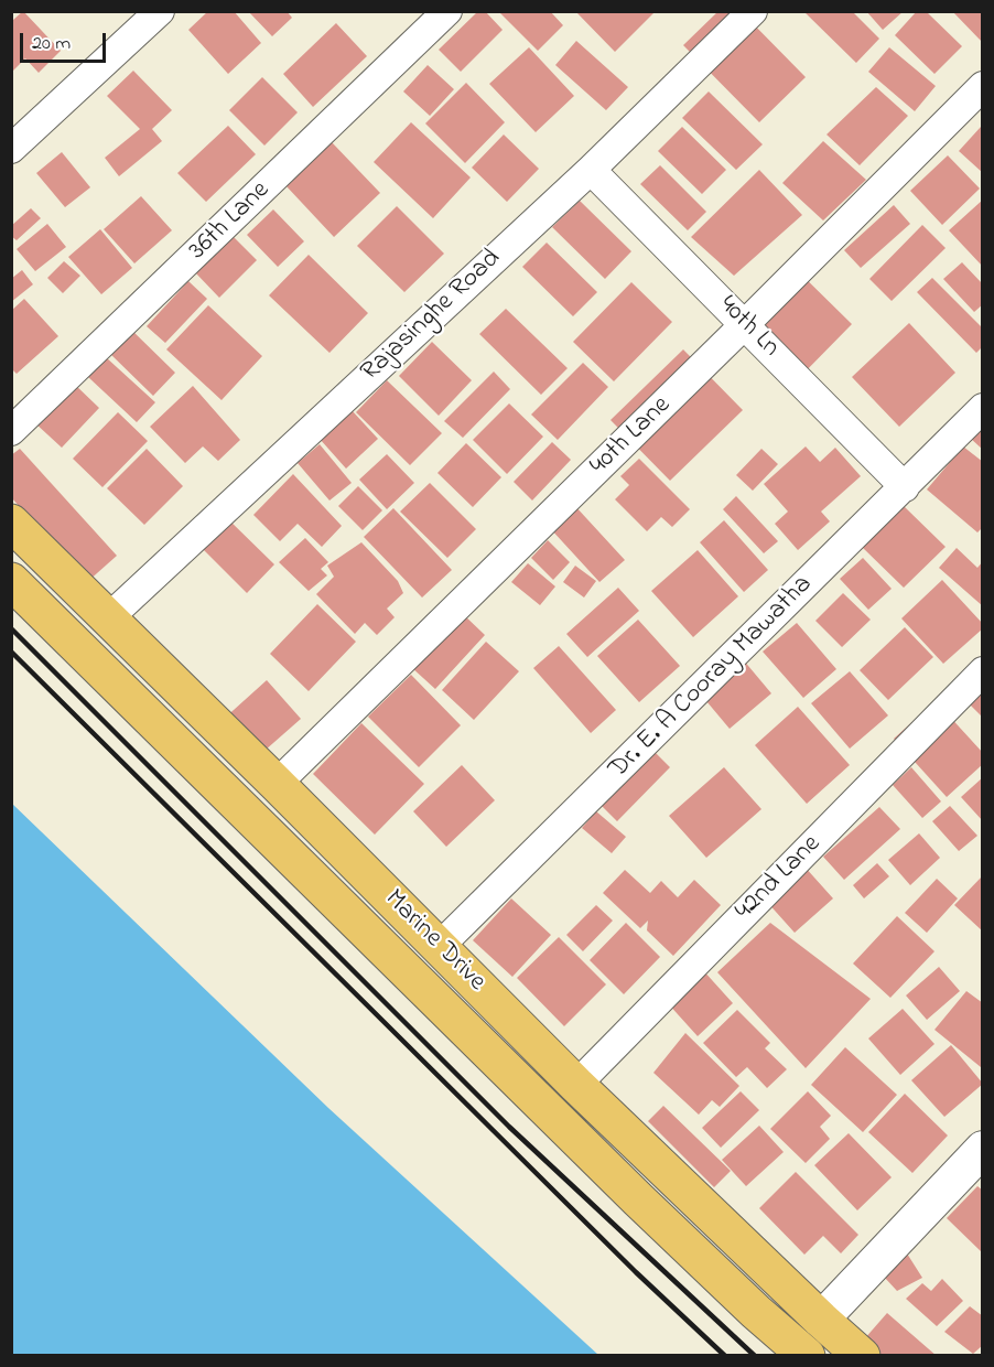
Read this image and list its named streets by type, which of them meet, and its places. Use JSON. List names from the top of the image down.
{
  "streets": {
    "main road": ["Marine Drive"],
    "street": [
      "36th Lane",
      "Rajasinghe Road",
      "40th Ln",
      "40th Lane",
      "Dr. E. A Cooray Mawatha",
      "42nd Lane"
    ]
  },
  "crossings": [
    ["Rajasinghe Road", "40th Ln"],
    ["Rajasinghe Road", "Marine Drive"],
    ["40th Ln", "40th Lane"],
    ["40th Ln", "Dr. E. A Cooray Mawatha"],
    ["40th Lane", "Marine Drive"],
    ["Dr. E. A Cooray Mawatha", "Marine Drive"],
    ["42nd Lane", "Marine Drive"]
  ],
  "scale_bar": "20 m"
}
